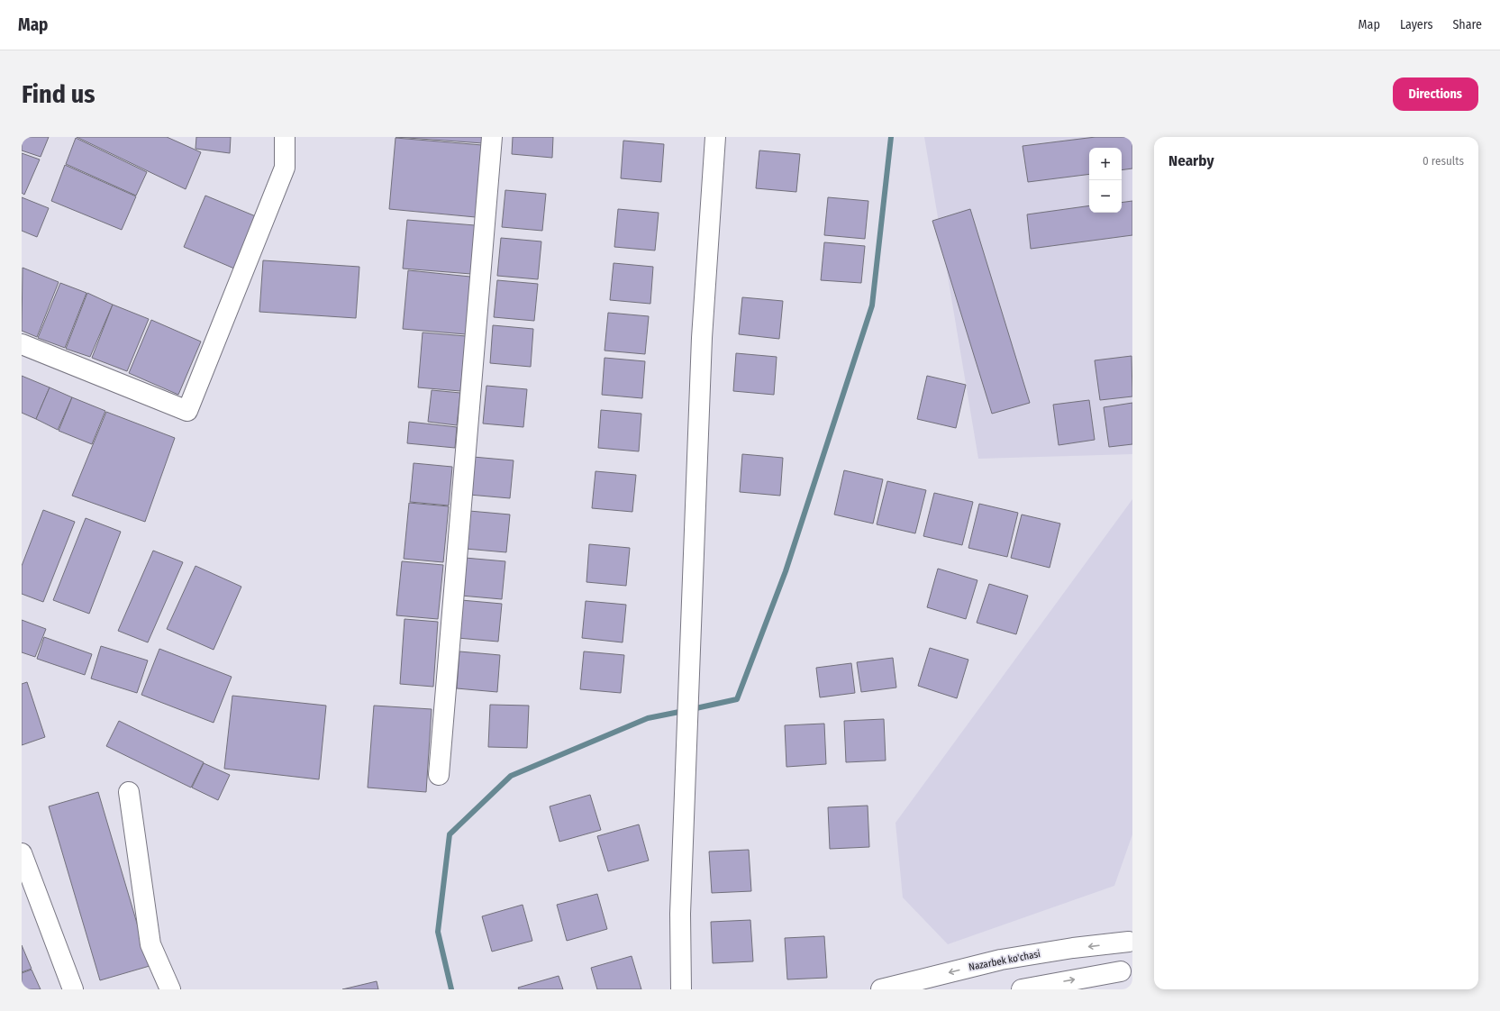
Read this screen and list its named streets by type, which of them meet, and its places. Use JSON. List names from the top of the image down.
{
  "streets": {
    "street": ["Nazarbek ko'chasi"]
  },
  "page": {
    "header": "Map",
    "nav": ["Map", "Layers", "Share"],
    "buttons": "Directions",
    "title": "Find us",
    "heading": ["Nearby", "0 results"],
    "map_buttons": ["+", "−"]
  }
}
